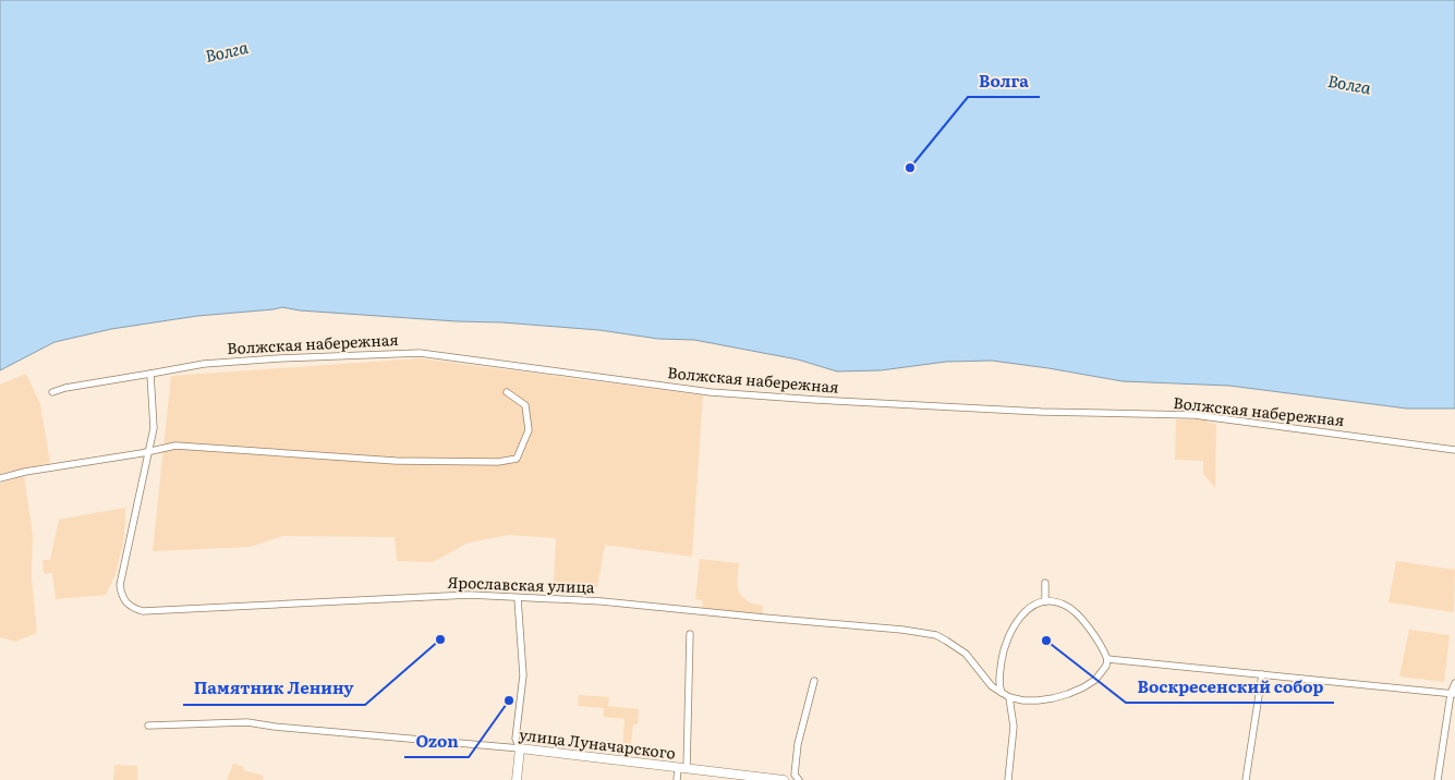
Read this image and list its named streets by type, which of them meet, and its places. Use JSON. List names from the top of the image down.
{
  "streets": {
    "street": ["Волжская набережная", "Ярославская улица", "улица Луначарского"]
  },
  "crossings": [
    ["Волжская набережная", "Ярославская улица"]
  ],
  "water": ["Волга"],
  "places": [
    "Волга",
    "Памятник Ленину",
    "Воскресенский собор",
    "Ozon"
  ]
}
